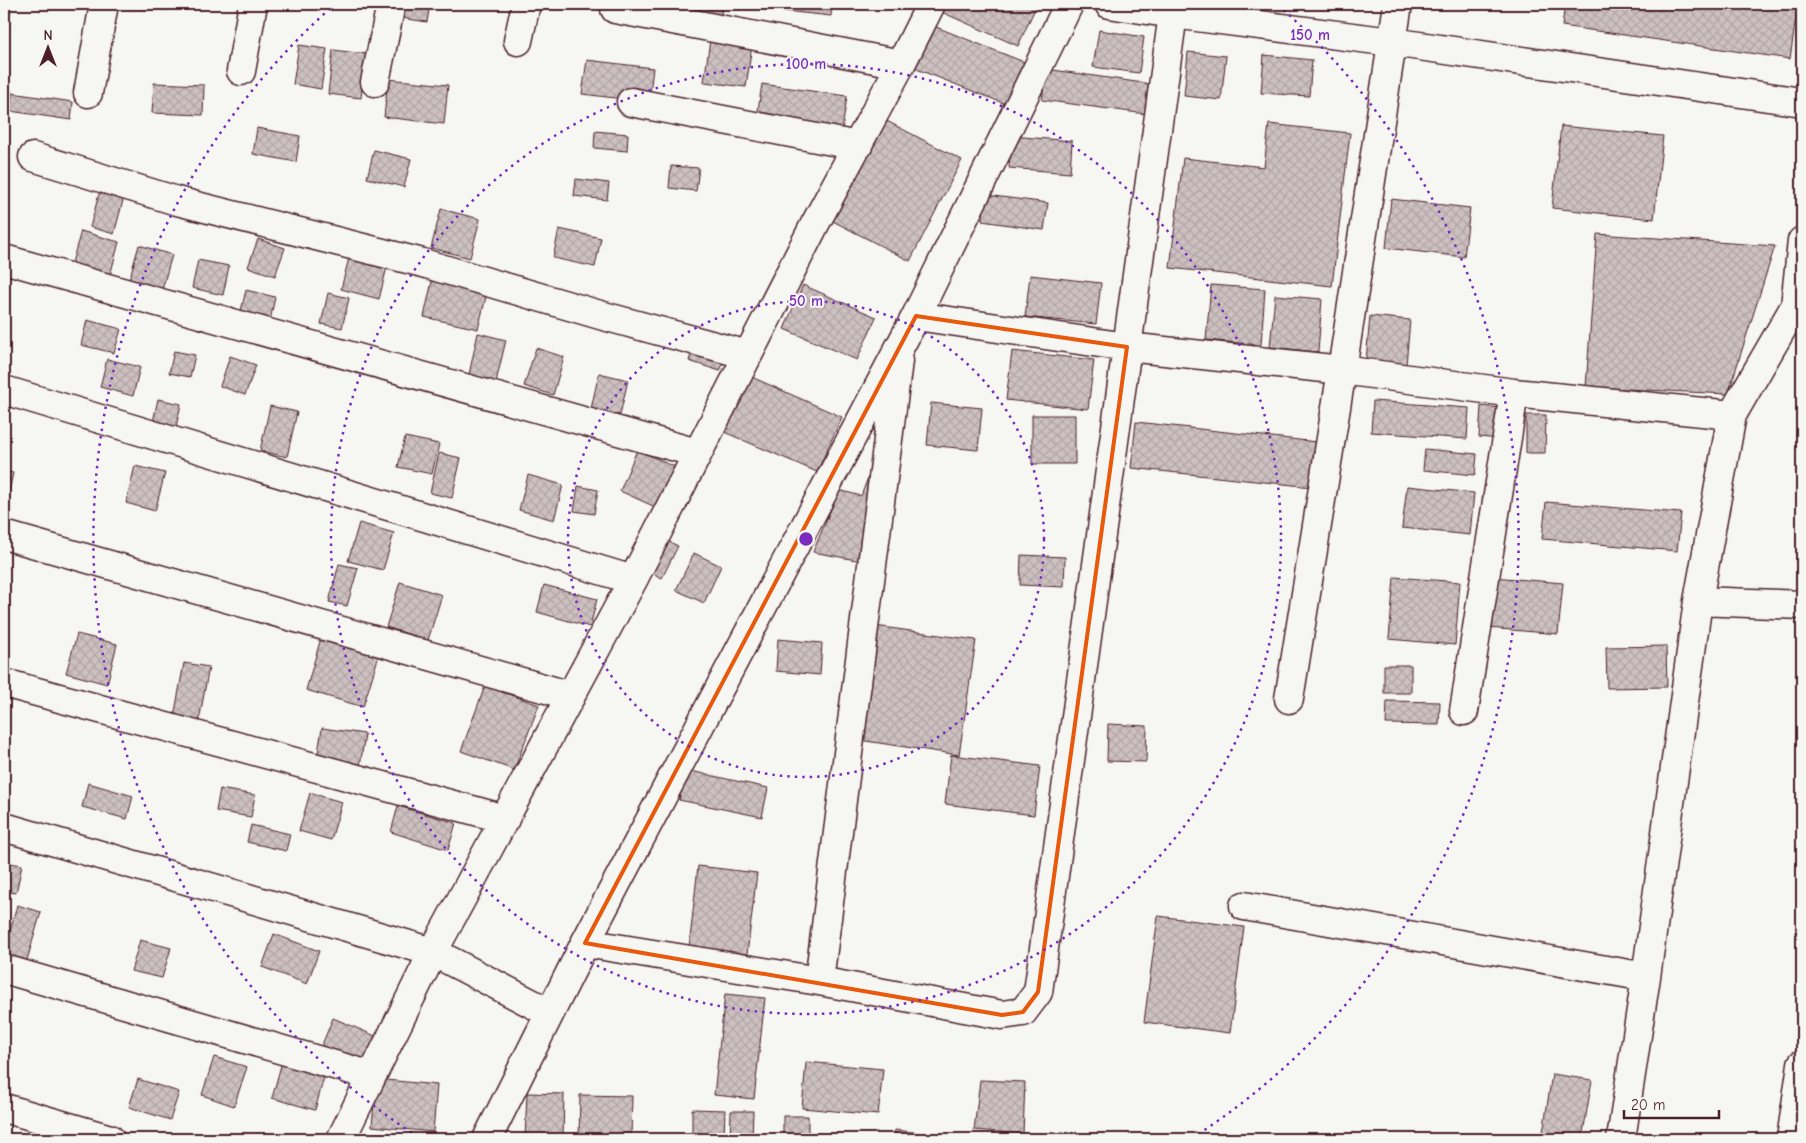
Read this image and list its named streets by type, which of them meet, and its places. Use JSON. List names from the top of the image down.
{
  "scale_bar": "20 m",
  "north": "top",
  "rings": ["150 m", "100 m", "50 m"]
}
